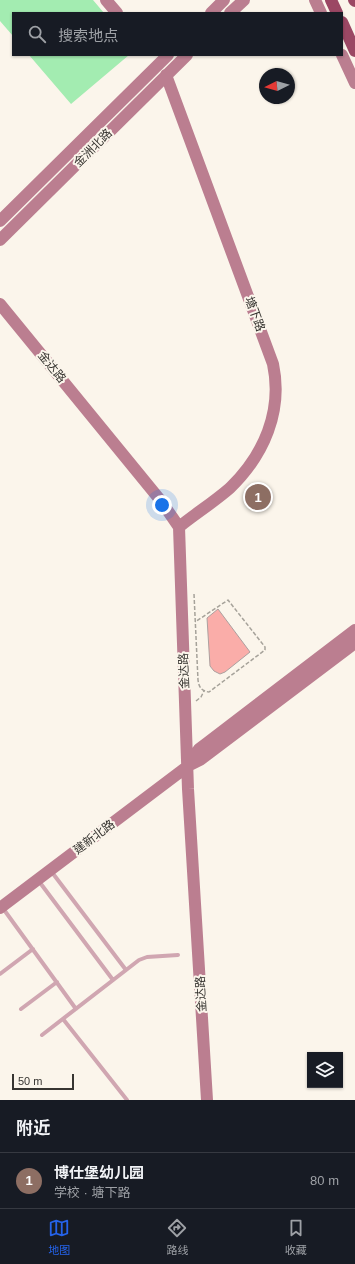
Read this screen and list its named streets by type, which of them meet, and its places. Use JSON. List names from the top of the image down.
{
  "streets": {
    "street": [
      "金洲北路",
      "塘下路",
      "金达路",
      "建新北路"
    ]
  },
  "crossings": [
    ["金洲北路", "塘下路"],
    ["塘下路", "金达路"],
    ["金达路", "建新北路"]
  ],
  "scale_bar": "50 m",
  "north": "left",
  "page": {
    "search": "搜索地点",
    "pins": "1",
    "scale": "50 m",
    "heading": "附近",
    "list": [
      {
        "mark": "1",
        "name": "博仕堡幼儿园",
        "note": "学校 · 塘下路",
        "value": "80 m"
      }
    ],
    "nav": ["地图", "路线", "收藏"]
  }
}
